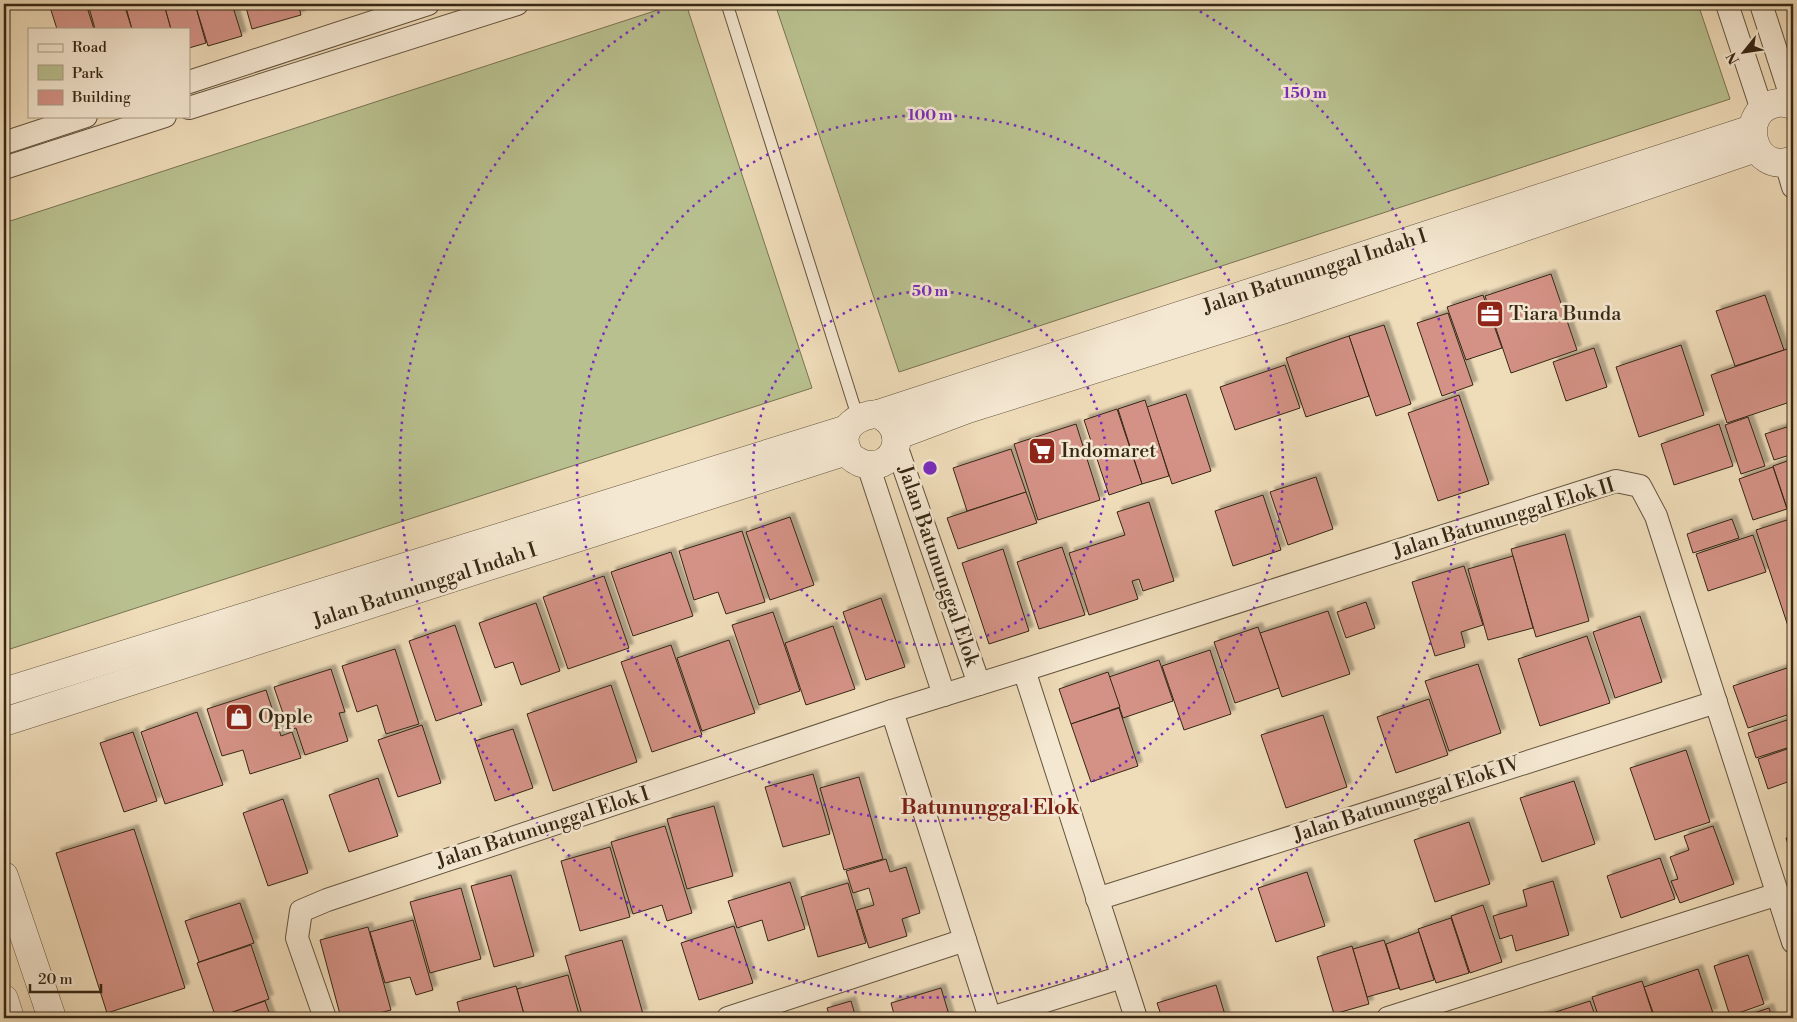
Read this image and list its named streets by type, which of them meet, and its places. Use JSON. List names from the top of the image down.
{
  "streets": {
    "street": [
      "Jalan Batununggal Indah I",
      "Jalan Batununggal Elok II",
      "Jalan Batununggal Elok",
      "Jalan Batununggal Elok IV",
      "Jalan Batununggal Elok I"
    ]
  },
  "crossings": [
    ["Jalan Batununggal Indah I", "Jalan Batununggal Elok"],
    ["Jalan Batununggal Elok II", "Jalan Batununggal Elok"],
    ["Jalan Batununggal Elok II", "Jalan Batununggal Elok IV"],
    ["Jalan Batununggal Elok", "Jalan Batununggal Elok I"]
  ],
  "districts": ["Batununggal Elok"],
  "places": {
    "office": ["Tiara Bunda"],
    "supermarket": ["Indomaret"],
    "shop": ["Opple"]
  },
  "legend": ["Road", "Park", "Building"],
  "scale_bar": "20 m",
  "north": "bottom left",
  "rings": ["150 m", "100 m", "50 m"]
}
